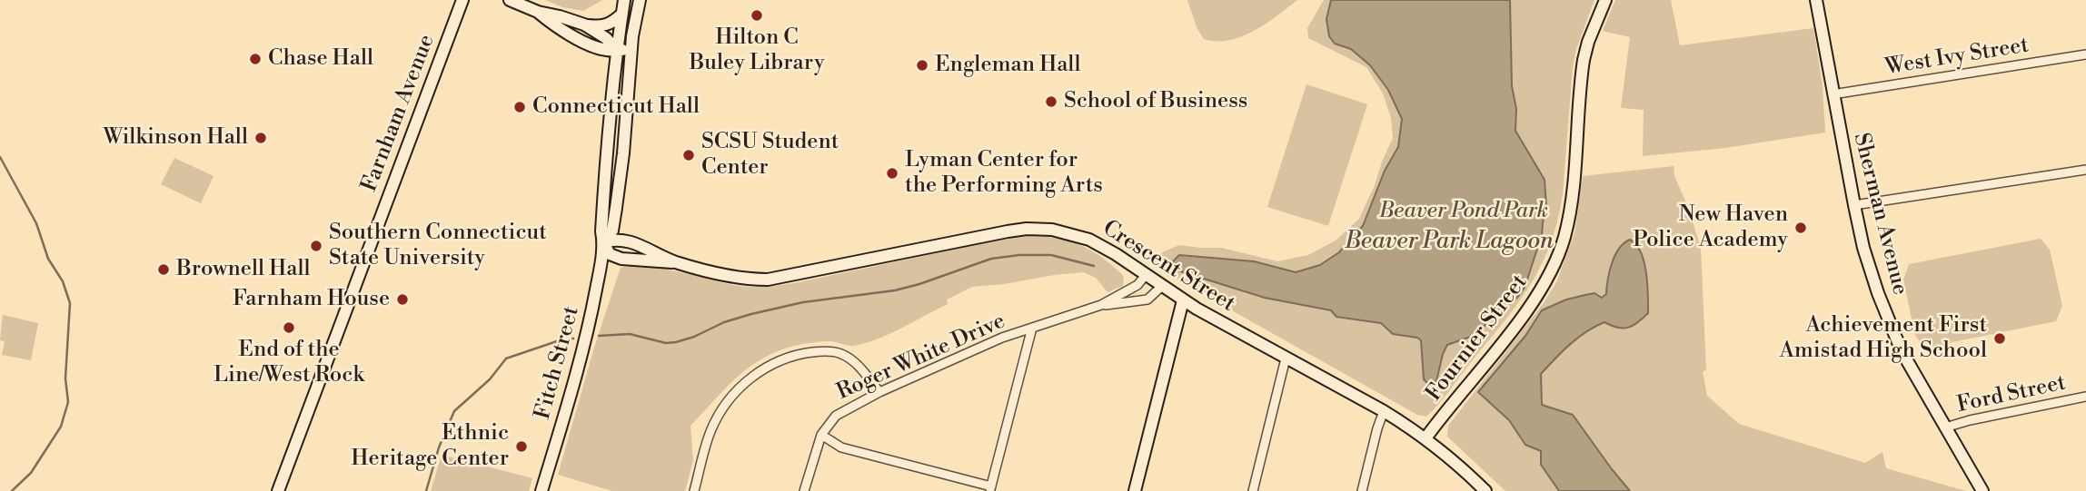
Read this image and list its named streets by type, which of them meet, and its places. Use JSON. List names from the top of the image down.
{
  "streets": {
    "main road": [
      "Farnham Avenue",
      "Sherman Avenue",
      "Crescent Street",
      "Fournier Street",
      "Fitch Street"
    ],
    "street": ["West Ivy Street", "Roger White Drive", "Ford Street"]
  },
  "crossings": [
    ["West Ivy Street", "Sherman Avenue"],
    ["Sherman Avenue", "Ford Street"],
    ["Crescent Street", "Fournier Street"],
    ["Crescent Street", "Roger White Drive"],
    ["Crescent Street", "Fitch Street"]
  ],
  "water": ["Beaver Park Lagoon"],
  "parks": ["Beaver Pond Park"],
  "places": [
    "Hilton C Buley Library",
    "Chase Hall",
    "Engleman Hall",
    "School of Business",
    "Connecticut Hall",
    "Wilkinson Hall",
    "SCSU Student Center",
    "Lyman Center for the Performing Arts",
    "New Haven Police Academy",
    "Southern Connecticut State University",
    "Brownell Hall",
    "Farnham House",
    "End of the Line/West Rock",
    "Achievement First Amistad High School",
    "Ethnic Heritage Center"
  ]
}
